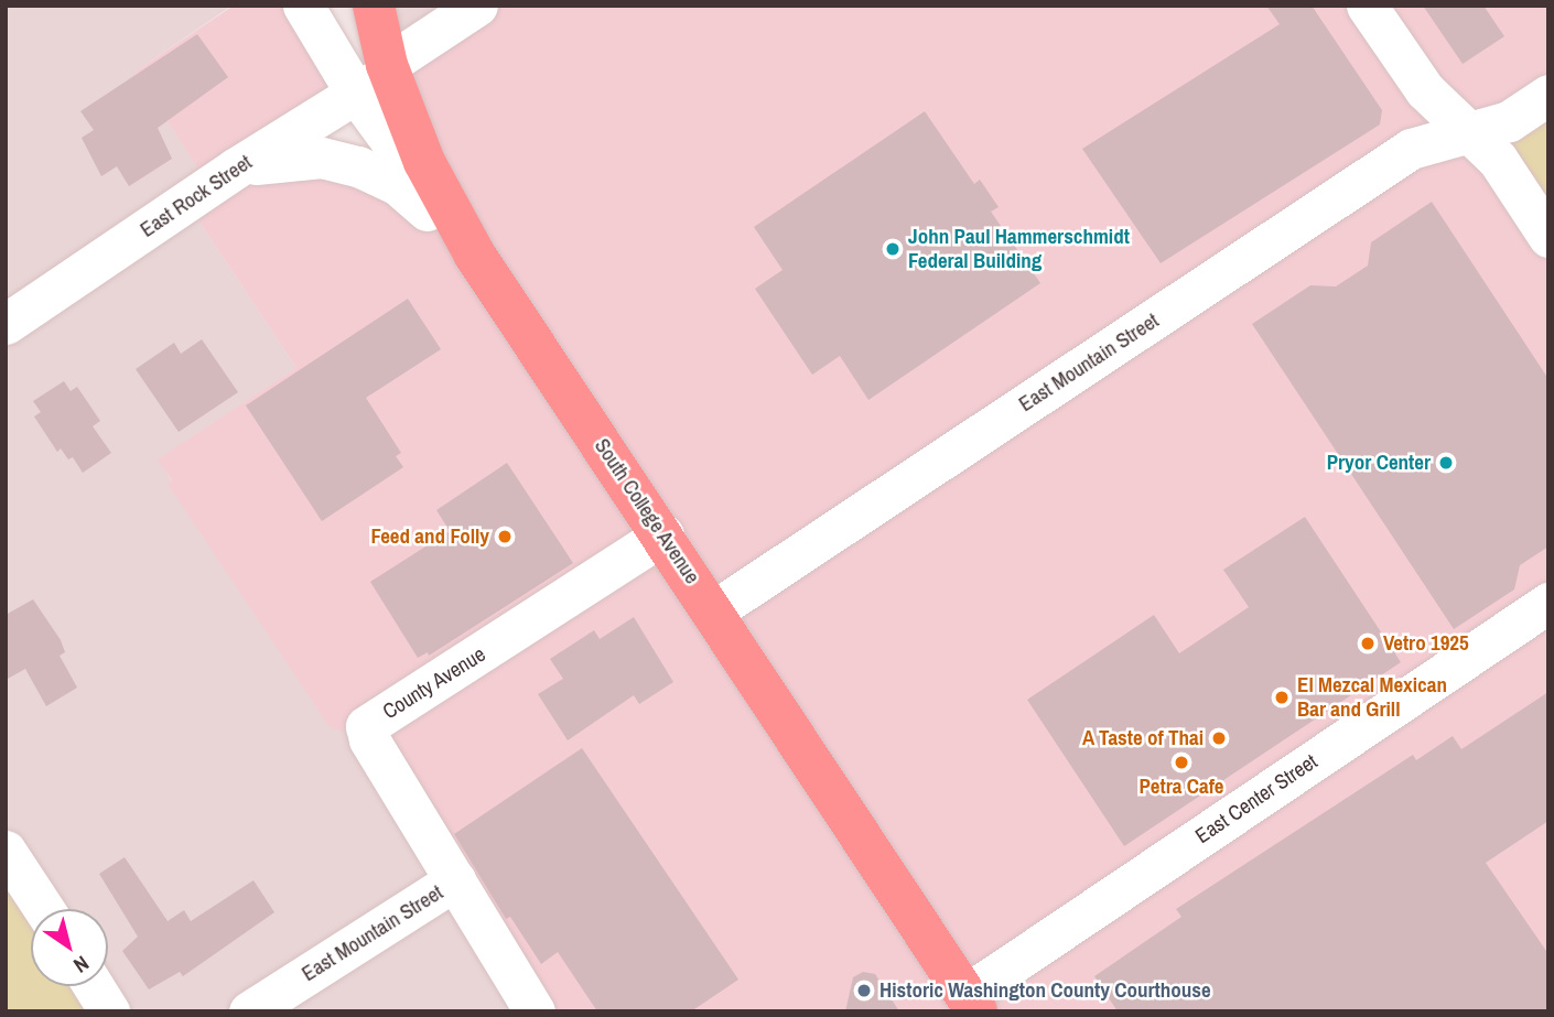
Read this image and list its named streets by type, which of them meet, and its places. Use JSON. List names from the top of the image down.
{
  "streets": {
    "main road": ["South College Avenue"],
    "street": [
      "East Rock Street",
      "East Mountain Street",
      "County Avenue",
      "East Center Street"
    ]
  },
  "crossings": [
    ["East Rock Street", "South College Avenue"],
    ["East Mountain Street", "South College Avenue"],
    ["East Mountain Street", "County Avenue"],
    ["South College Avenue", "County Avenue"],
    ["South College Avenue", "East Center Street"]
  ],
  "places": [
    "John Paul Hammerschmidt Federal Building",
    "Pryor Center",
    "Feed and Folly",
    "Vetro 1925",
    "El Mezcal Mexican Bar and Grill",
    "A Taste of Thai",
    "Petra Cafe",
    "Historic Washington County Courthouse"
  ],
  "north": "bottom right"
}
